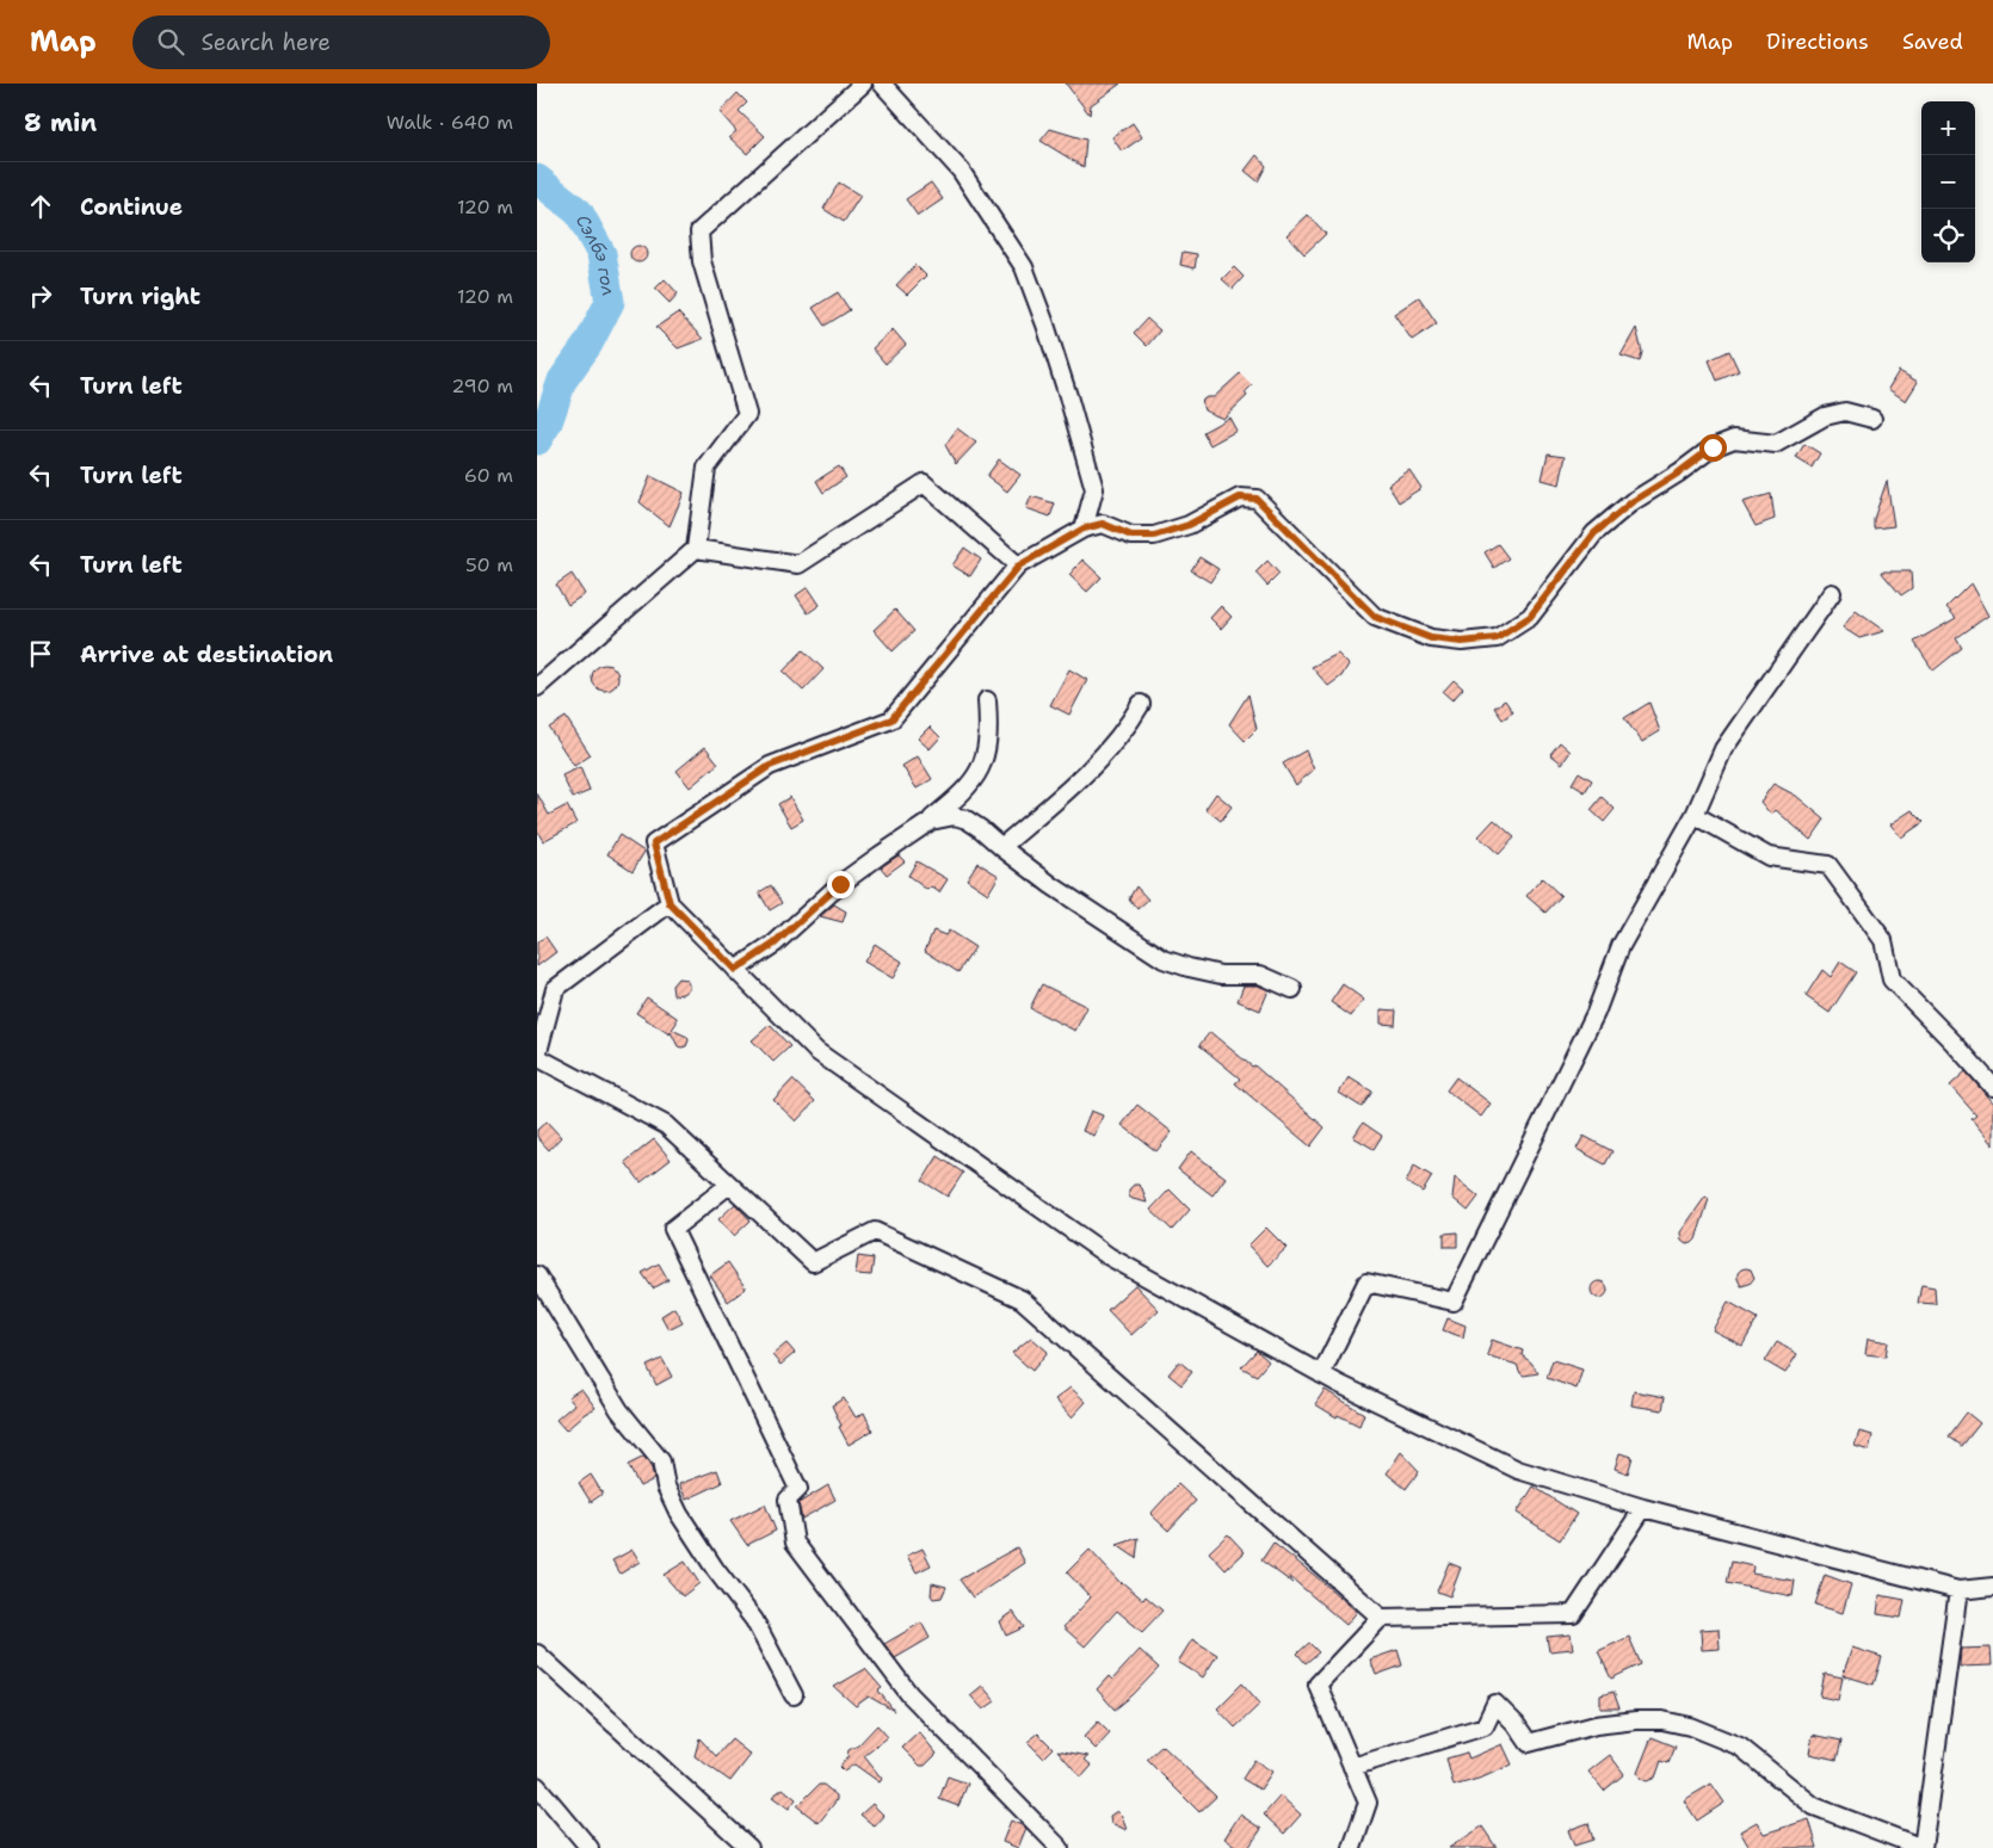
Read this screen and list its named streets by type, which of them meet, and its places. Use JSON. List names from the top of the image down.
{
  "water": ["Сэлбэ гол"],
  "page": {
    "header": "Map",
    "search": "Search here",
    "nav": ["Map", "Directions", "Saved"],
    "heading": ["8 min", "Walk · 640 m"],
    "map_buttons": ["+", "−"],
    "list": [
      ["Continue", "120 m"],
      ["Turn right", "120 m"],
      ["Turn left", "290 m"],
      ["Turn left", "60 m"],
      ["Turn left", "50 m"],
      "Arrive at destination"
    ]
  }
}
